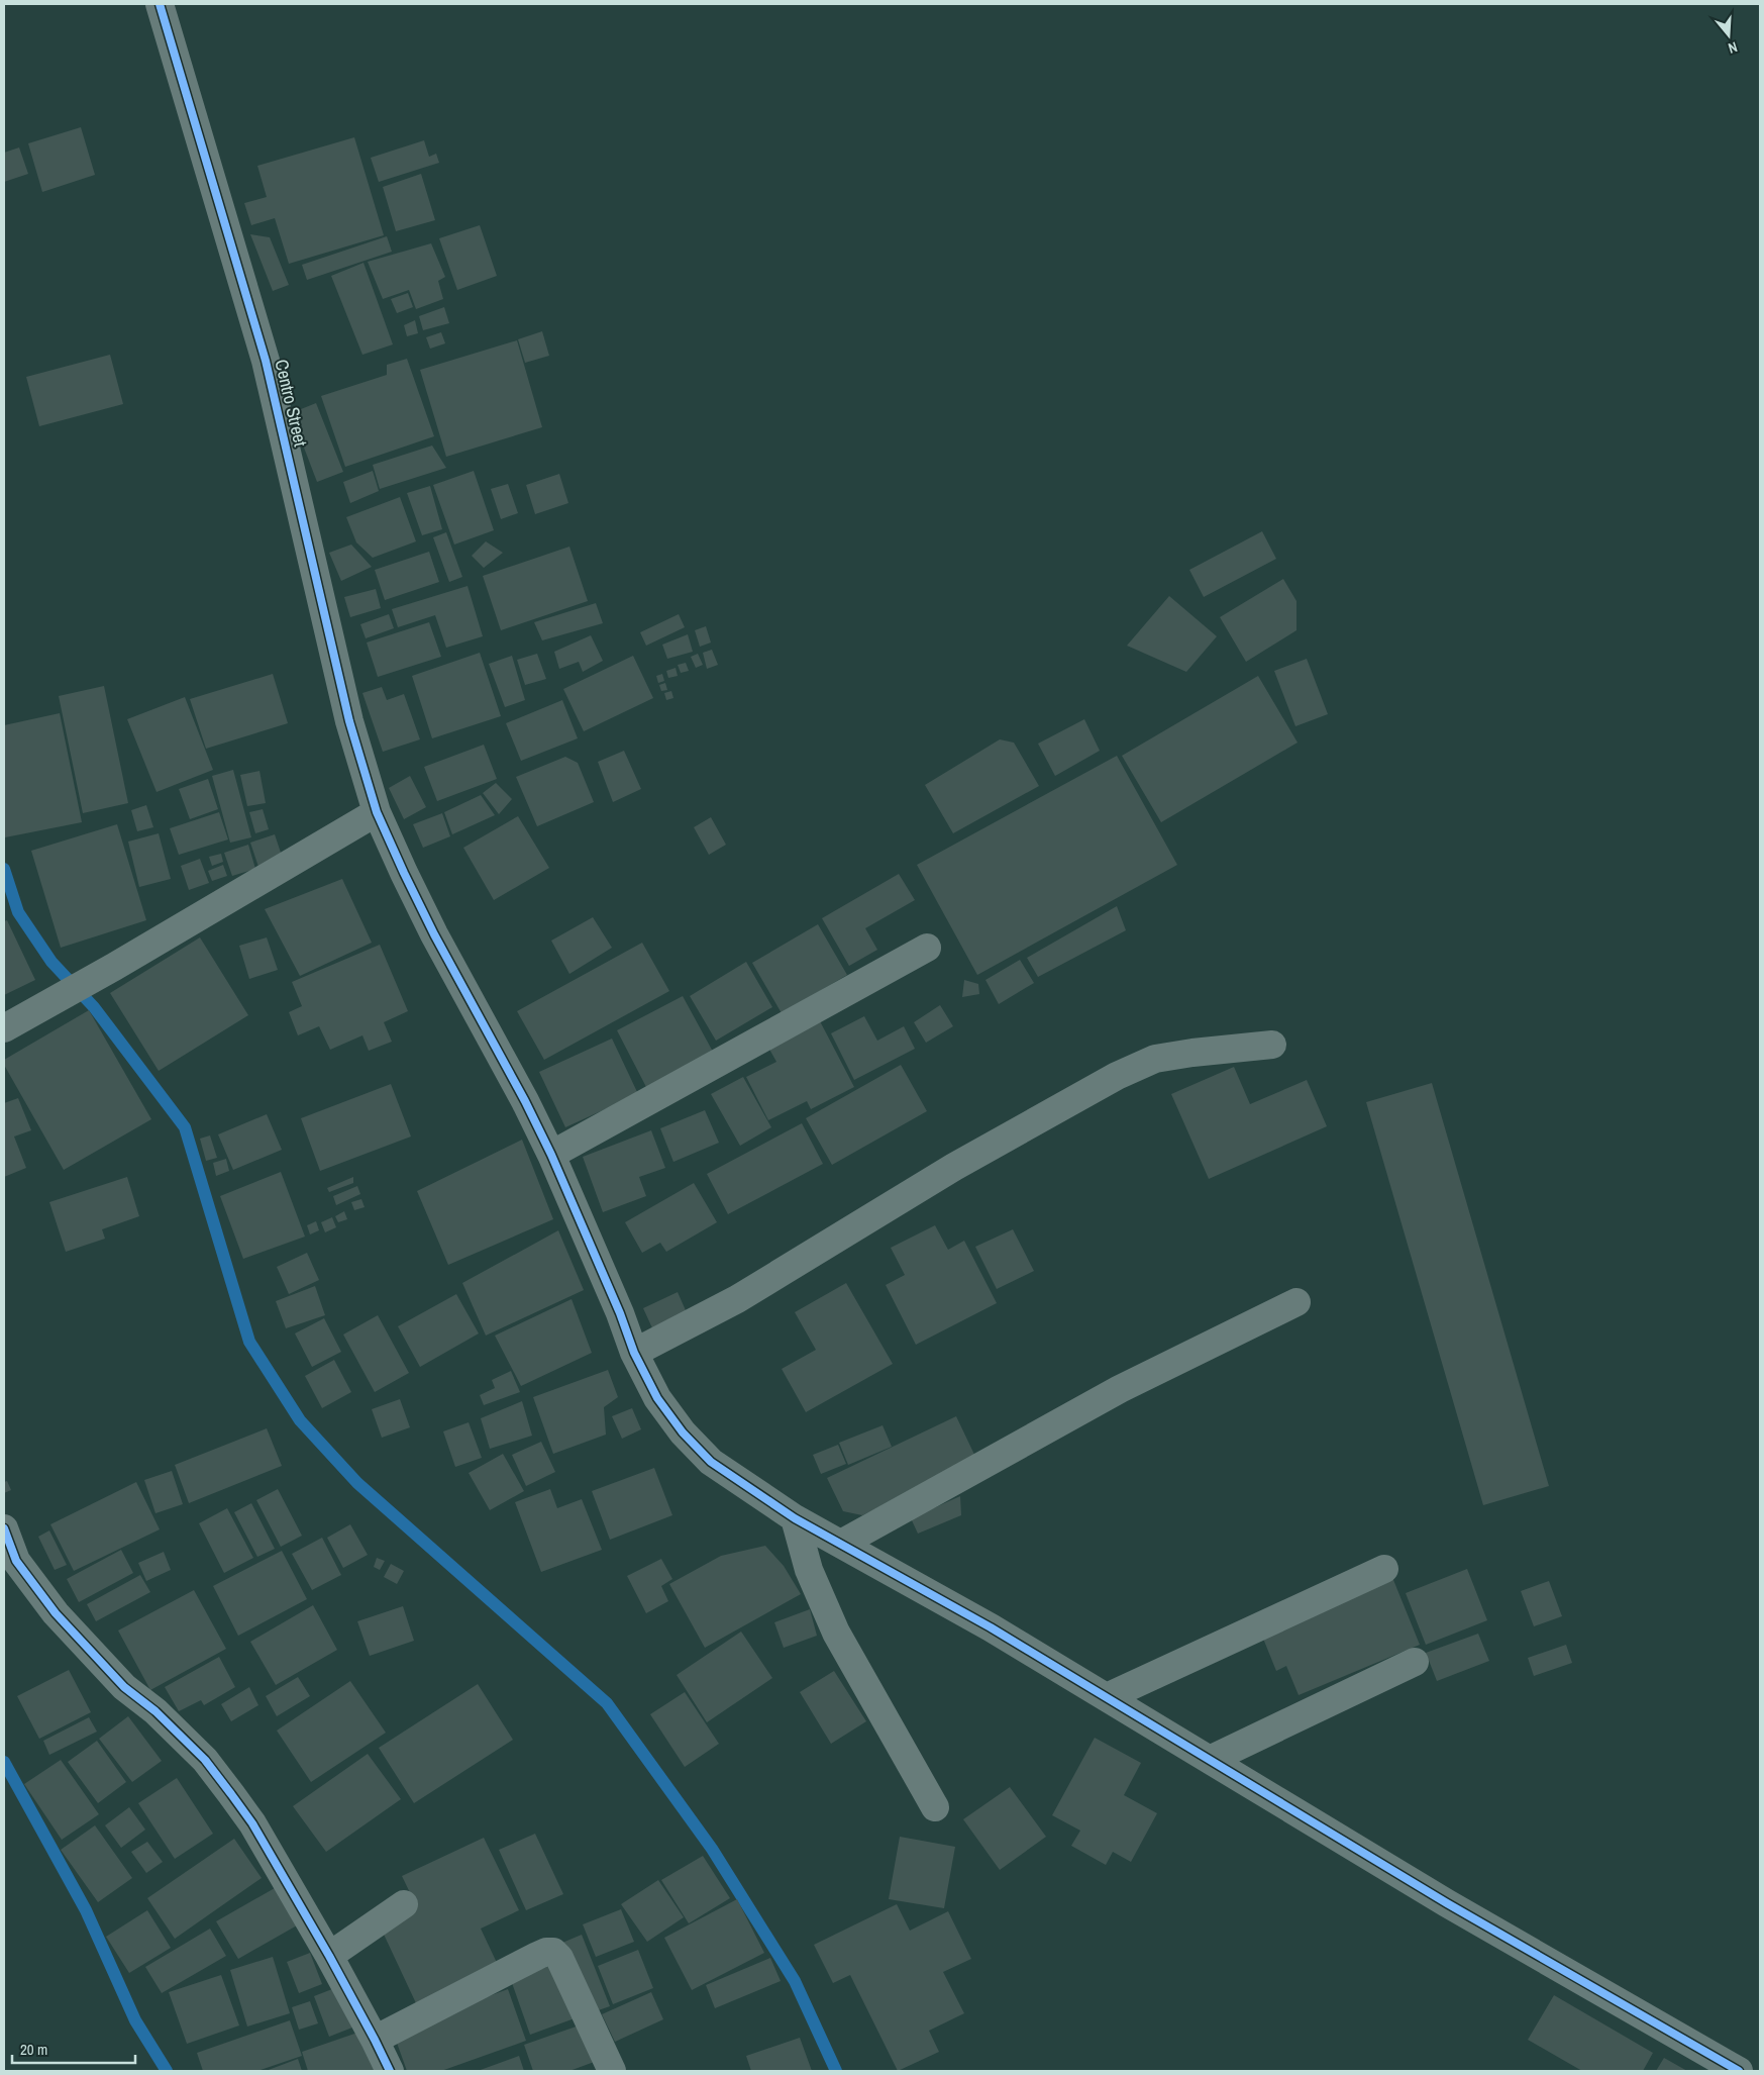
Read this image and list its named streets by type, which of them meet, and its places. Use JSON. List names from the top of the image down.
{
  "streets": {
    "street": ["Centro Street"]
  },
  "scale_bar": "20 m",
  "north": "bottom"
}
